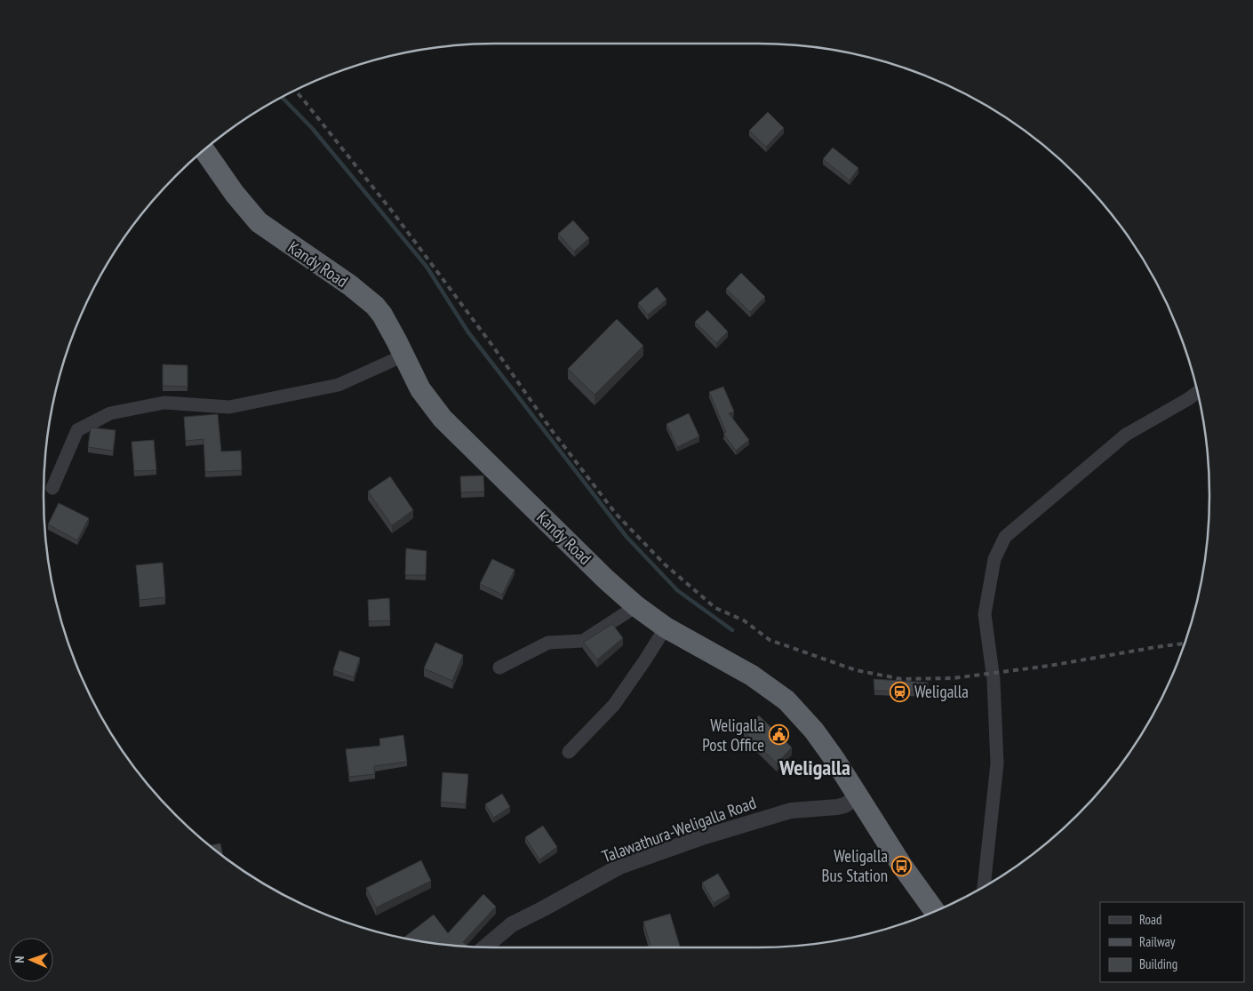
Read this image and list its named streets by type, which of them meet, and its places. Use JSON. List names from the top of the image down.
{
  "streets": {
    "highway": ["Kandy Road"],
    "street": ["Talawathura-Weligalla Road"]
  },
  "crossings": [
    ["Kandy Road", "Talawathura-Weligalla Road"]
  ],
  "districts": ["Weligalla"],
  "places": {
    "station": ["Weligalla"],
    "public building": ["Weligalla Post Office"],
    "bus stop": ["Weligalla Bus Station"]
  },
  "legend": ["Road", "Railway", "Building"],
  "north": "left"
}
